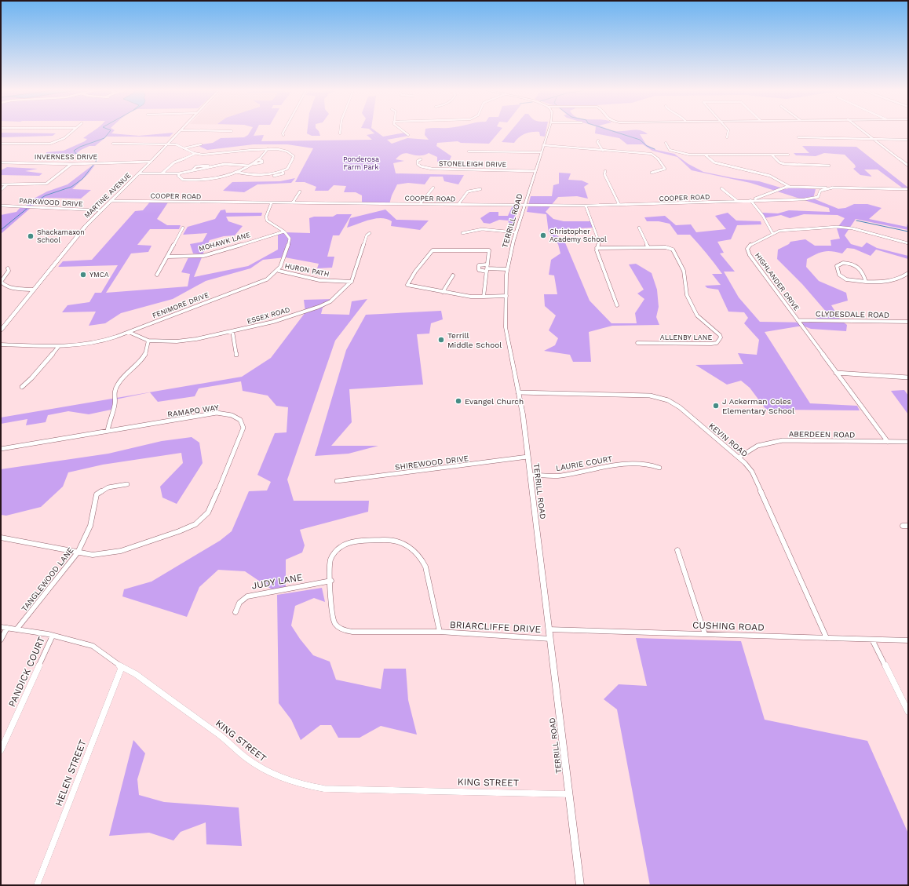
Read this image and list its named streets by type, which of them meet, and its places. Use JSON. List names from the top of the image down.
{
  "streets": {
    "main road": ["MARTINE AVENUE"],
    "street": [
      "INVERNESS DRIVE",
      "STONELEIGH DRIVE",
      "COOPER ROAD",
      "PARKWOOD DRIVE",
      "TERRILL ROAD",
      "MOHAWK LANE",
      "HURON PATH",
      "HIGHLANDER DRIVE",
      "FENIMORE DRIVE",
      "CLYDESDALE ROAD",
      "ESSEX ROAD",
      "ALLENBY LANE",
      "RAMAPO WAY",
      "ABERDEEN ROAD",
      "KEVIN ROAD",
      "SHIREWOOD DRIVE",
      "LAURIE COURT",
      "TANGLEWOOD LANE",
      "JUDY LANE",
      "CUSHING ROAD",
      "BRIARCLIFFE DRIVE",
      "PANDICK COURT",
      "KING STREET",
      "HELEN STREET"
    ]
  },
  "crossings": [
    ["INVERNESS DRIVE", "MARTINE AVENUE"],
    ["STONELEIGH DRIVE", "TERRILL ROAD"],
    ["MARTINE AVENUE", "COOPER ROAD"],
    ["MARTINE AVENUE", "PARKWOOD DRIVE"],
    ["COOPER ROAD", "TERRILL ROAD"],
    ["TERRILL ROAD", "KEVIN ROAD"],
    ["TERRILL ROAD", "SHIREWOOD DRIVE"],
    ["TERRILL ROAD", "LAURIE COURT"],
    ["TERRILL ROAD", "CUSHING ROAD"],
    ["TERRILL ROAD", "BRIARCLIFFE DRIVE"],
    ["TERRILL ROAD", "KING STREET"],
    ["HURON PATH", "FENIMORE DRIVE"],
    ["HURON PATH", "ESSEX ROAD"],
    ["HIGHLANDER DRIVE", "CLYDESDALE ROAD"],
    ["HIGHLANDER DRIVE", "ABERDEEN ROAD"],
    ["FENIMORE DRIVE", "ESSEX ROAD"],
    ["RAMAPO WAY", "TANGLEWOOD LANE"],
    ["ABERDEEN ROAD", "KEVIN ROAD"],
    ["KEVIN ROAD", "CUSHING ROAD"],
    ["TANGLEWOOD LANE", "KING STREET"],
    ["JUDY LANE", "BRIARCLIFFE DRIVE"],
    ["PANDICK COURT", "KING STREET"],
    ["KING STREET", "HELEN STREET"]
  ],
  "parks": ["Ponderosa Farm Park"],
  "places": [
    "Christopher Academy School",
    "Shackamaxon School",
    "YMCA",
    "Terrill Middle School",
    "Evangel Church",
    "J Ackerman Coles Elementary School"
  ]
}
